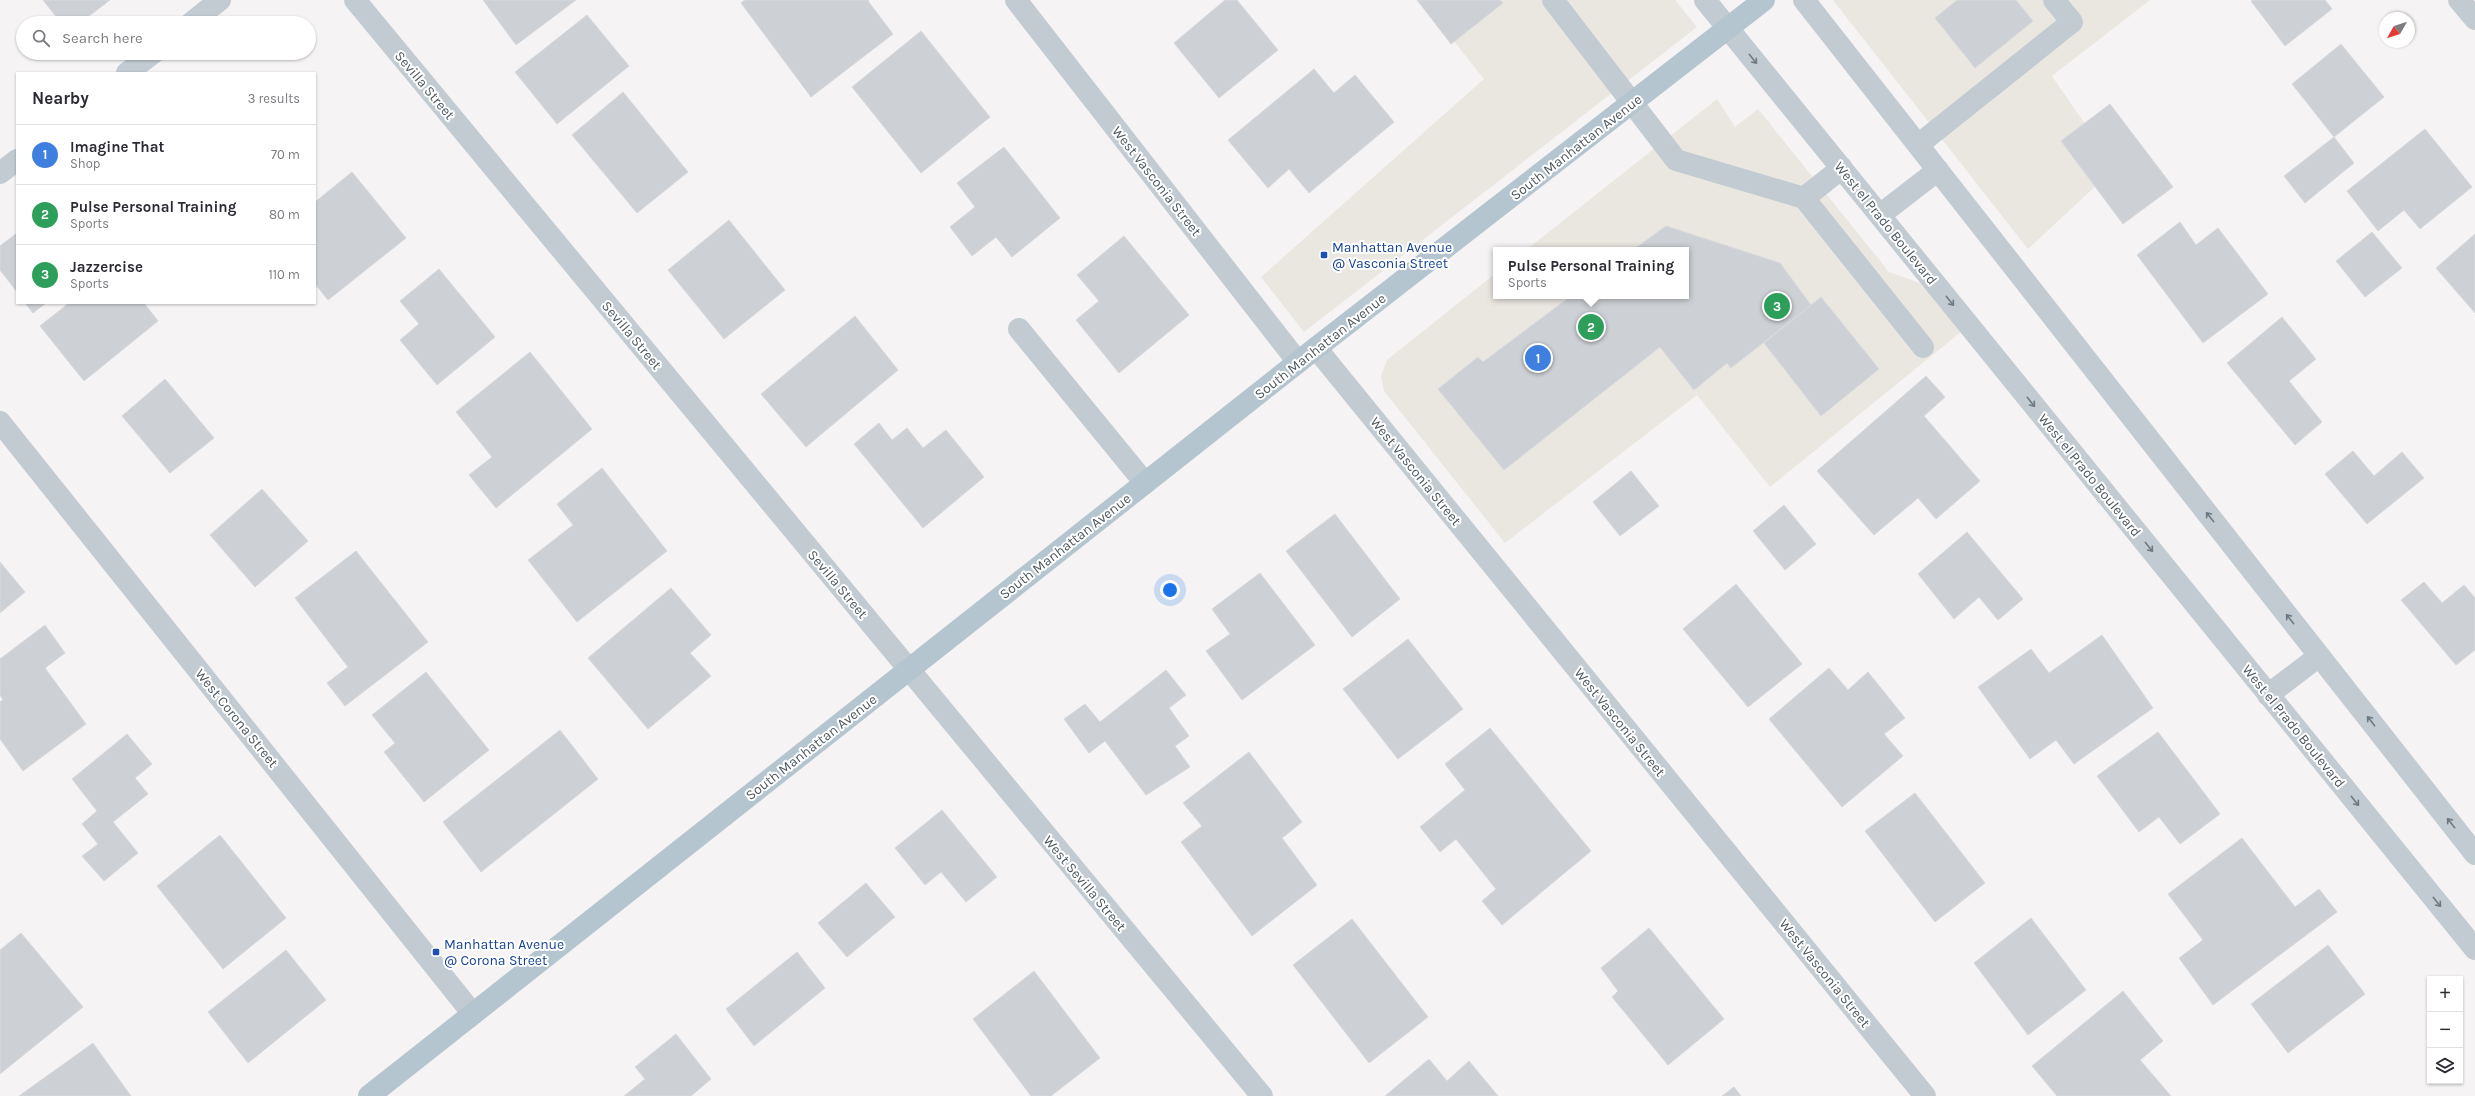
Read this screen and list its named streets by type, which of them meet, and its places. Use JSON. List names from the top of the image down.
{
  "streets": {
    "main road": ["South Manhattan Avenue"],
    "street": [
      "Sevilla Street",
      "West Vasconia Street",
      "West el Prado Boulevard",
      "West Corona Street",
      "West Sevilla Street"
    ]
  },
  "crossings": [
    ["Sevilla Street", "South Manhattan Avenue"],
    ["Sevilla Street", "West Sevilla Street"],
    ["South Manhattan Avenue", "West Vasconia Street"],
    ["South Manhattan Avenue", "West el Prado Boulevard"],
    ["South Manhattan Avenue", "West Corona Street"],
    ["South Manhattan Avenue", "West Sevilla Street"]
  ],
  "places": {
    "transit": ["Manhattan Avenue @ Vasconia Street", "Manhattan Avenue @ Corona Street"]
  },
  "north": "bottom left",
  "page": {
    "search": "Search here",
    "heading": ["Nearby", "3 results"],
    "list": [
      {
        "mark": "1",
        "name": "Imagine That",
        "note": "Shop",
        "value": "70 m"
      },
      {
        "mark": "2",
        "name": "Pulse Personal Training",
        "note": "Sports",
        "value": "80 m"
      },
      {
        "mark": "3",
        "name": "Jazzercise",
        "note": "Sports",
        "value": "110 m"
      }
    ],
    "popup": ["Pulse Personal Training", "Sports"],
    "pins": ["3", "2", "1"],
    "map_buttons": ["+", "−"]
  }
}
